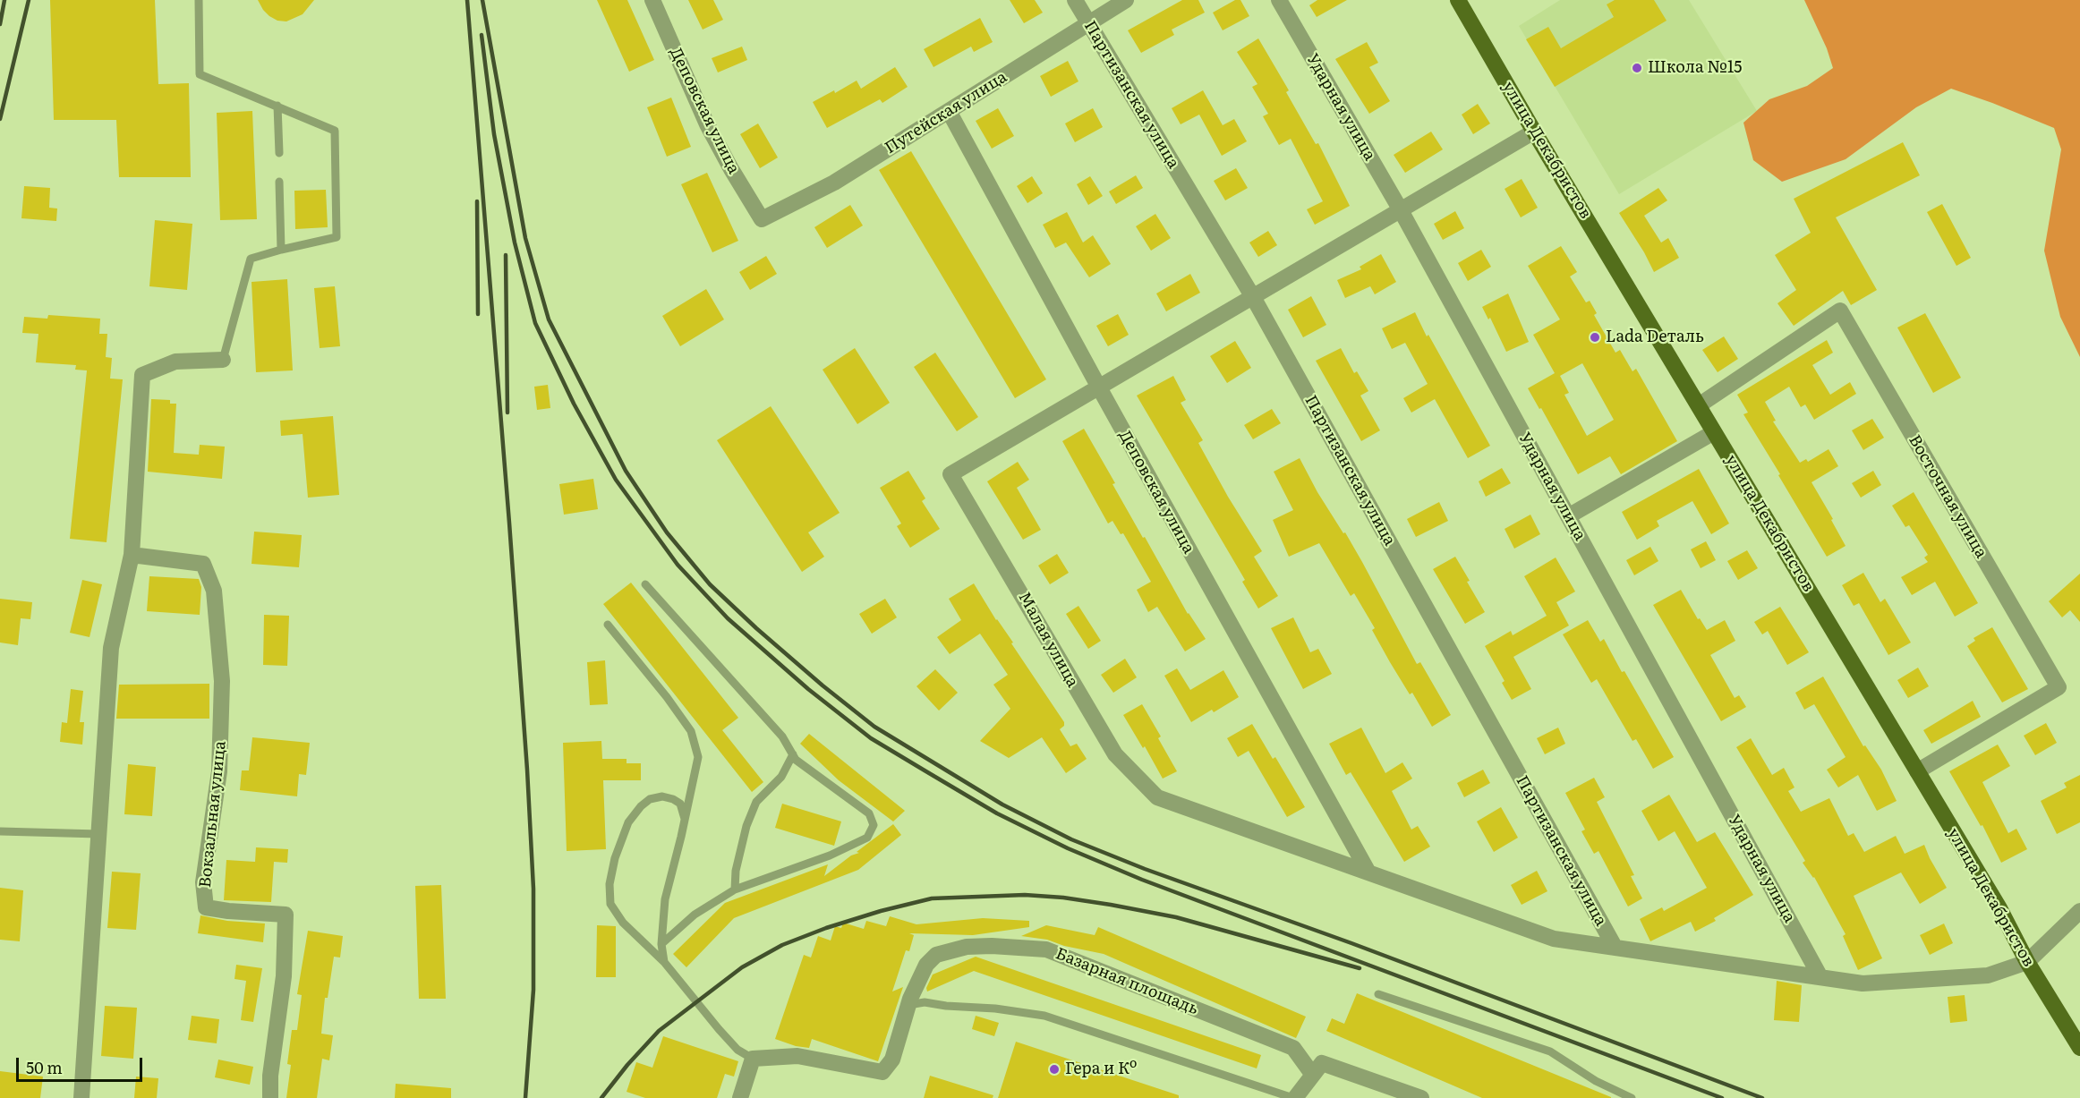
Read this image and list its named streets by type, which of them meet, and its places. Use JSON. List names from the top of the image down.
{
  "streets": {
    "main road": ["улица Декабристов"],
    "street": [
      "Партизанская улица",
      "Ударная улица",
      "Деповская улица",
      "Путейская улица",
      "Восточная улица",
      "Малая улица",
      "Вокзальная улица",
      "Базарная площадь"
    ]
  },
  "crossings": [
    ["Партизанская улица", "Путейская улица"],
    ["Деповская улица", "Путейская улица"],
    ["Деповская улица", "Малая улица"],
    ["улица Декабристов", "Восточная улица"]
  ],
  "places": ["Школа №15", "Lada Dеталь", "Гера и К⁰"],
  "scale_bar": "50 m"
}
